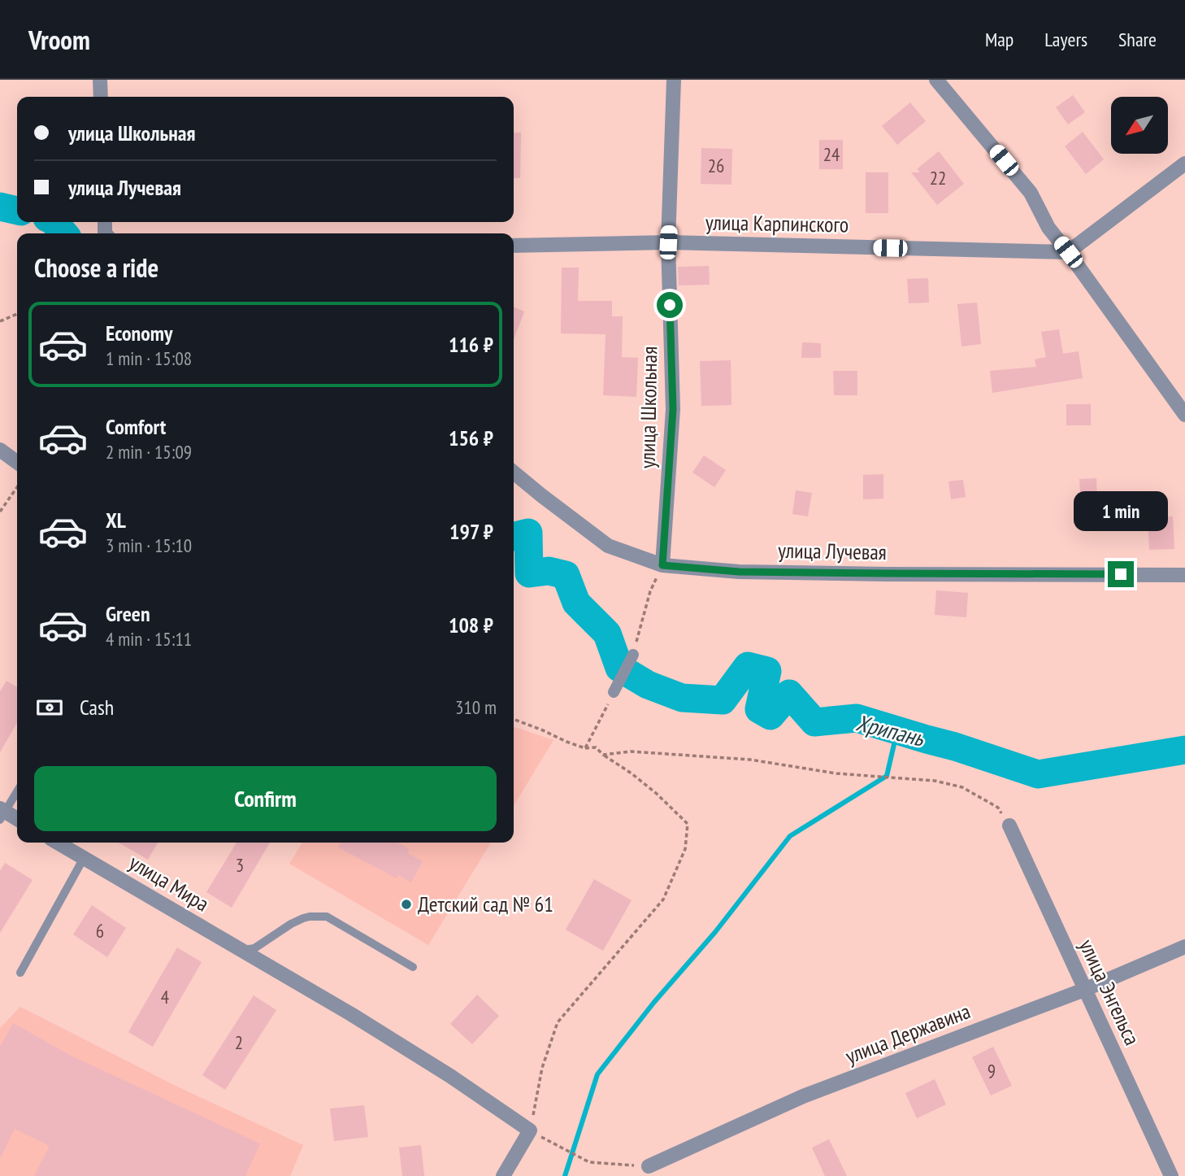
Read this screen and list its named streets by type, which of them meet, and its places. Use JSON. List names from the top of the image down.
{
  "streets": {
    "street": [
      "улица Карпинского",
      "улица Школьная",
      "улица Лучевая",
      "улица Мира",
      "улица Энгельса",
      "улица Державина"
    ]
  },
  "crossings": [
    ["улица Карпинского", "улица Школьная"],
    ["улица Школьная", "улица Лучевая"],
    ["улица Энгельса", "улица Державина"]
  ],
  "water": ["Хрипань"],
  "places": ["Детский сад № 61"],
  "house_numbers": [
    "24",
    "26",
    "22",
    "3",
    "6",
    "4",
    "2",
    "9"
  ],
  "north": "bottom left",
  "page": {
    "header": "Vroom",
    "nav": ["Map", "Layers", "Share"],
    "banner": ["улица Школьная", "улица Лучевая"],
    "heading": "Choose a ride",
    "list": [
      {
        "name": "Economy",
        "note": "1 min · 15:08",
        "value": "116 ₽"
      },
      {
        "name": "Comfort",
        "note": "2 min · 15:09",
        "value": "156 ₽"
      },
      {
        "name": "XL",
        "note": "3 min · 15:10",
        "value": "197 ₽"
      },
      {
        "name": "Green",
        "note": "4 min · 15:11",
        "value": "108 ₽"
      }
    ],
    "bubble": "1 min",
    "pay": ["Cash", "310 m"],
    "buttons": "Confirm"
  }
}
